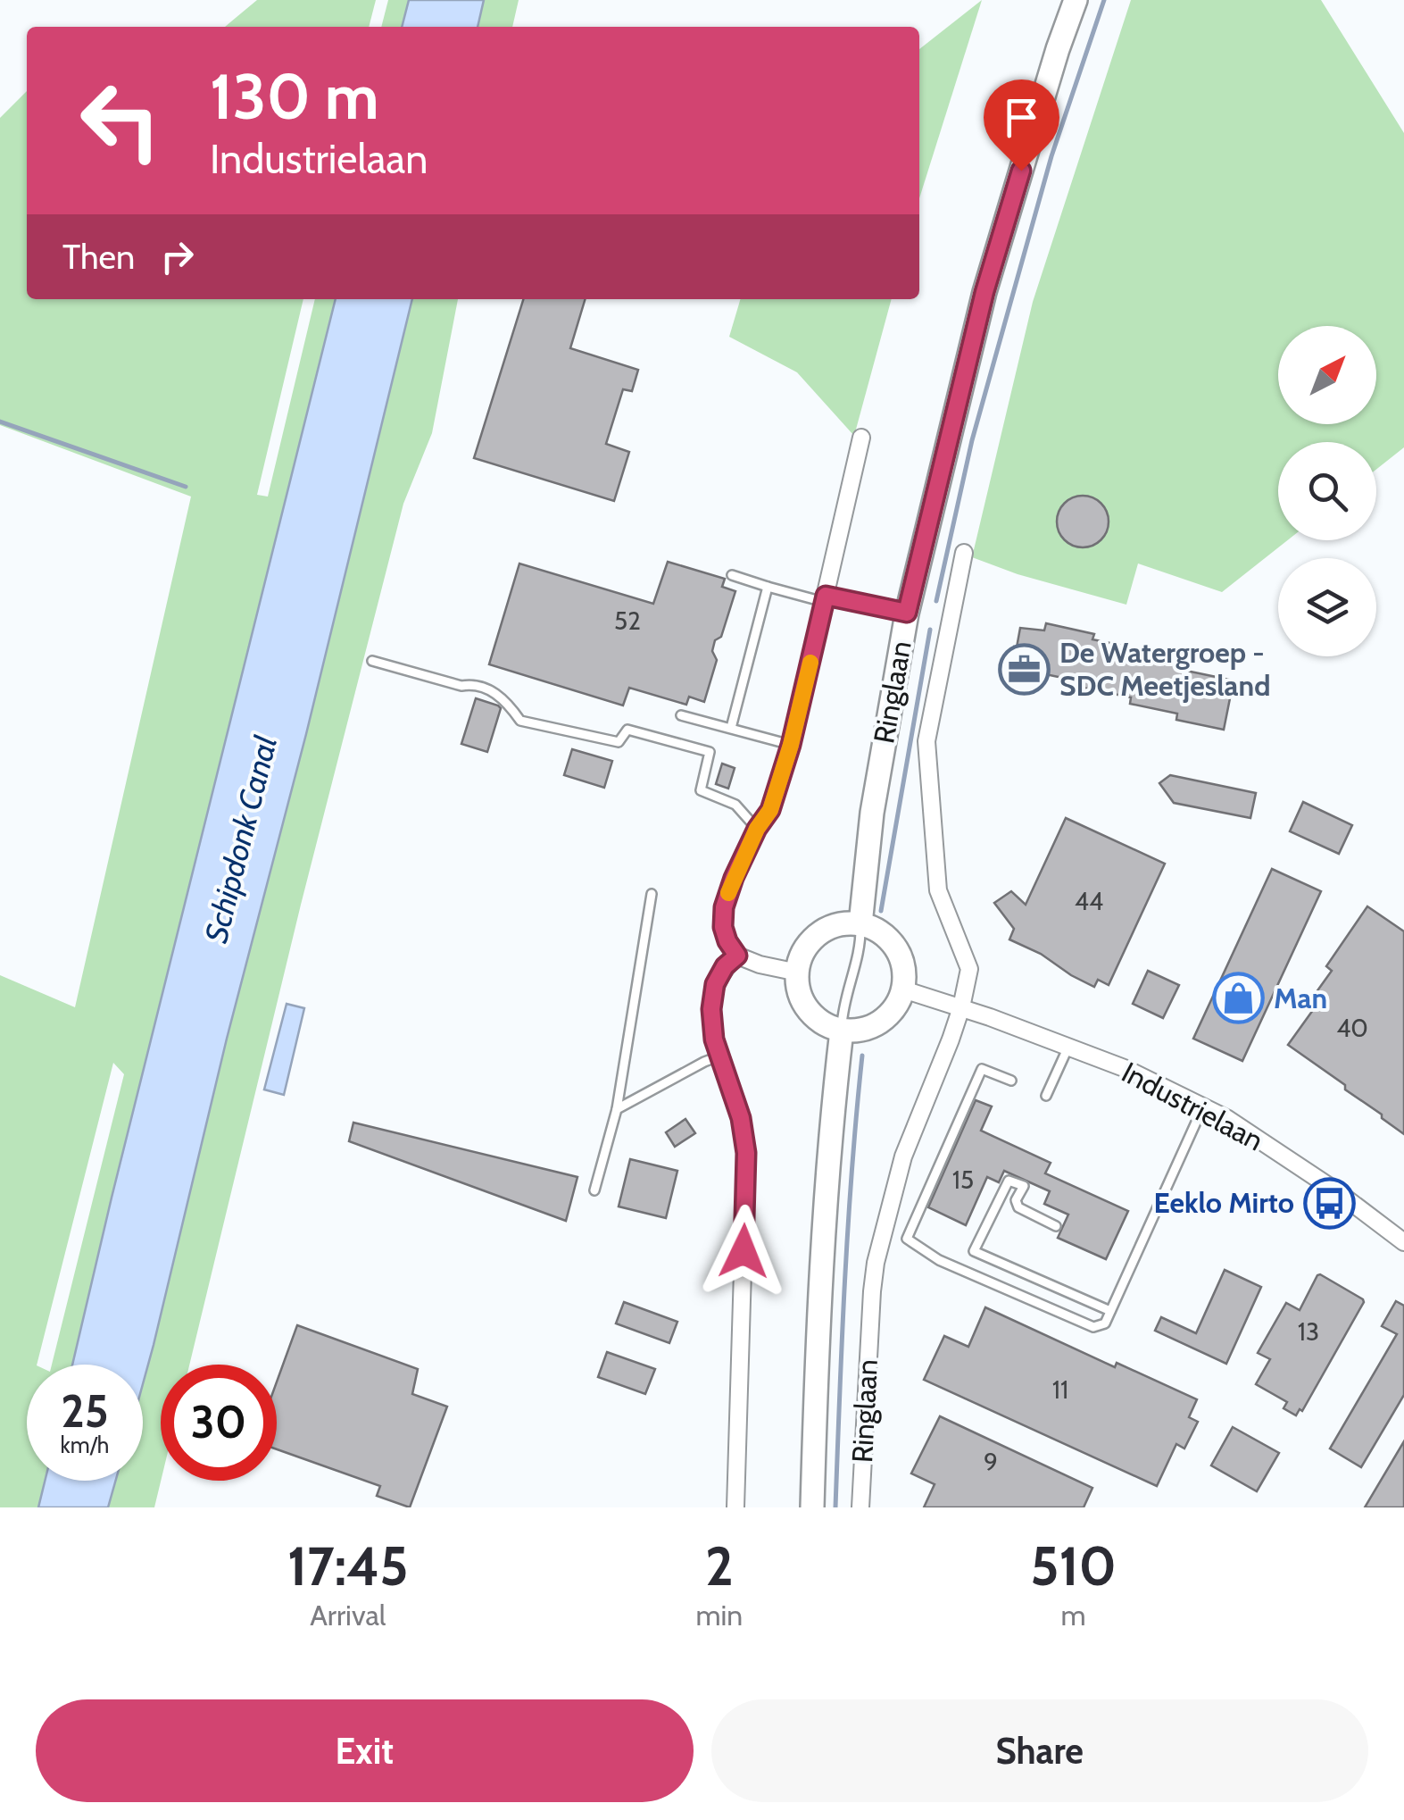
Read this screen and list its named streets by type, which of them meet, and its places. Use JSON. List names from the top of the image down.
{
  "streets": {
    "main road": ["Ringlaan"],
    "street": ["Industrielaan"]
  },
  "crossings": [
    ["Ringlaan", "Industrielaan"]
  ],
  "water": ["Schipdonk Canal"],
  "places": {
    "office": ["De Watergroep - SDC Meetjesland"],
    "shop": ["Man"],
    "bus stop": ["Eeklo Mirto"]
  },
  "house_numbers": [
    "52",
    "44",
    "40",
    "15",
    "13",
    "11",
    "9"
  ],
  "north": "top right",
  "page": {
    "turn": ["130 m", "Industrielaan"],
    "then": "Then",
    "speed": "25 km/h",
    "limit": "30",
    "eta": [
      "17:45",
      "Arrival",
      "2",
      "min",
      "510",
      "m"
    ],
    "buttons": ["Exit", "Share"]
  }
}
